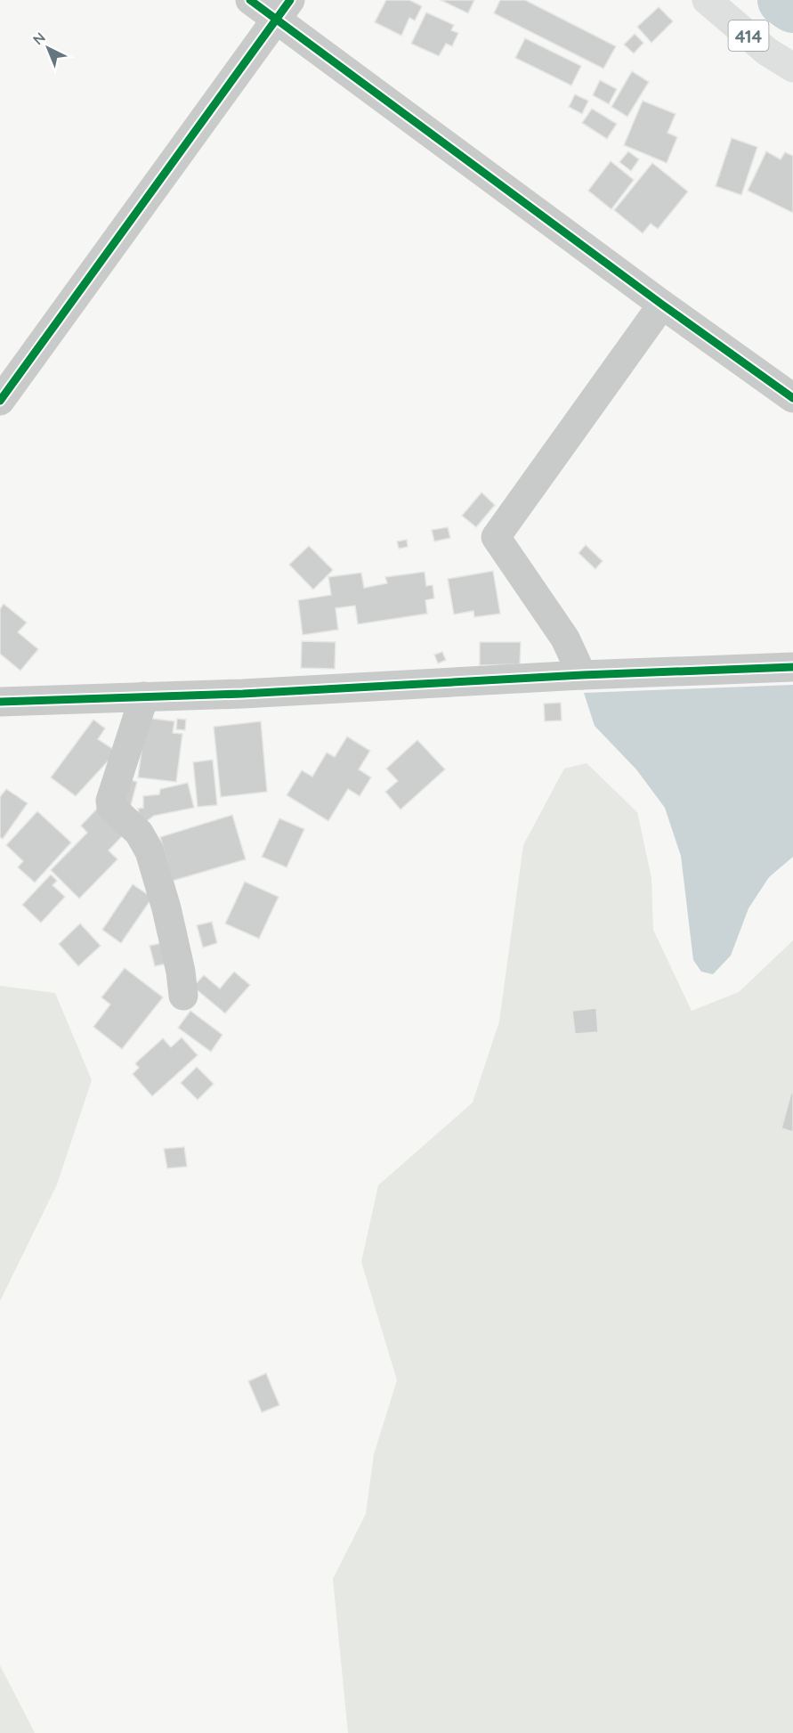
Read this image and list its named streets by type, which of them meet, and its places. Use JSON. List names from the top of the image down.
{
  "streets": {
    "highway": ["414"]
  },
  "north": "top left"
}
